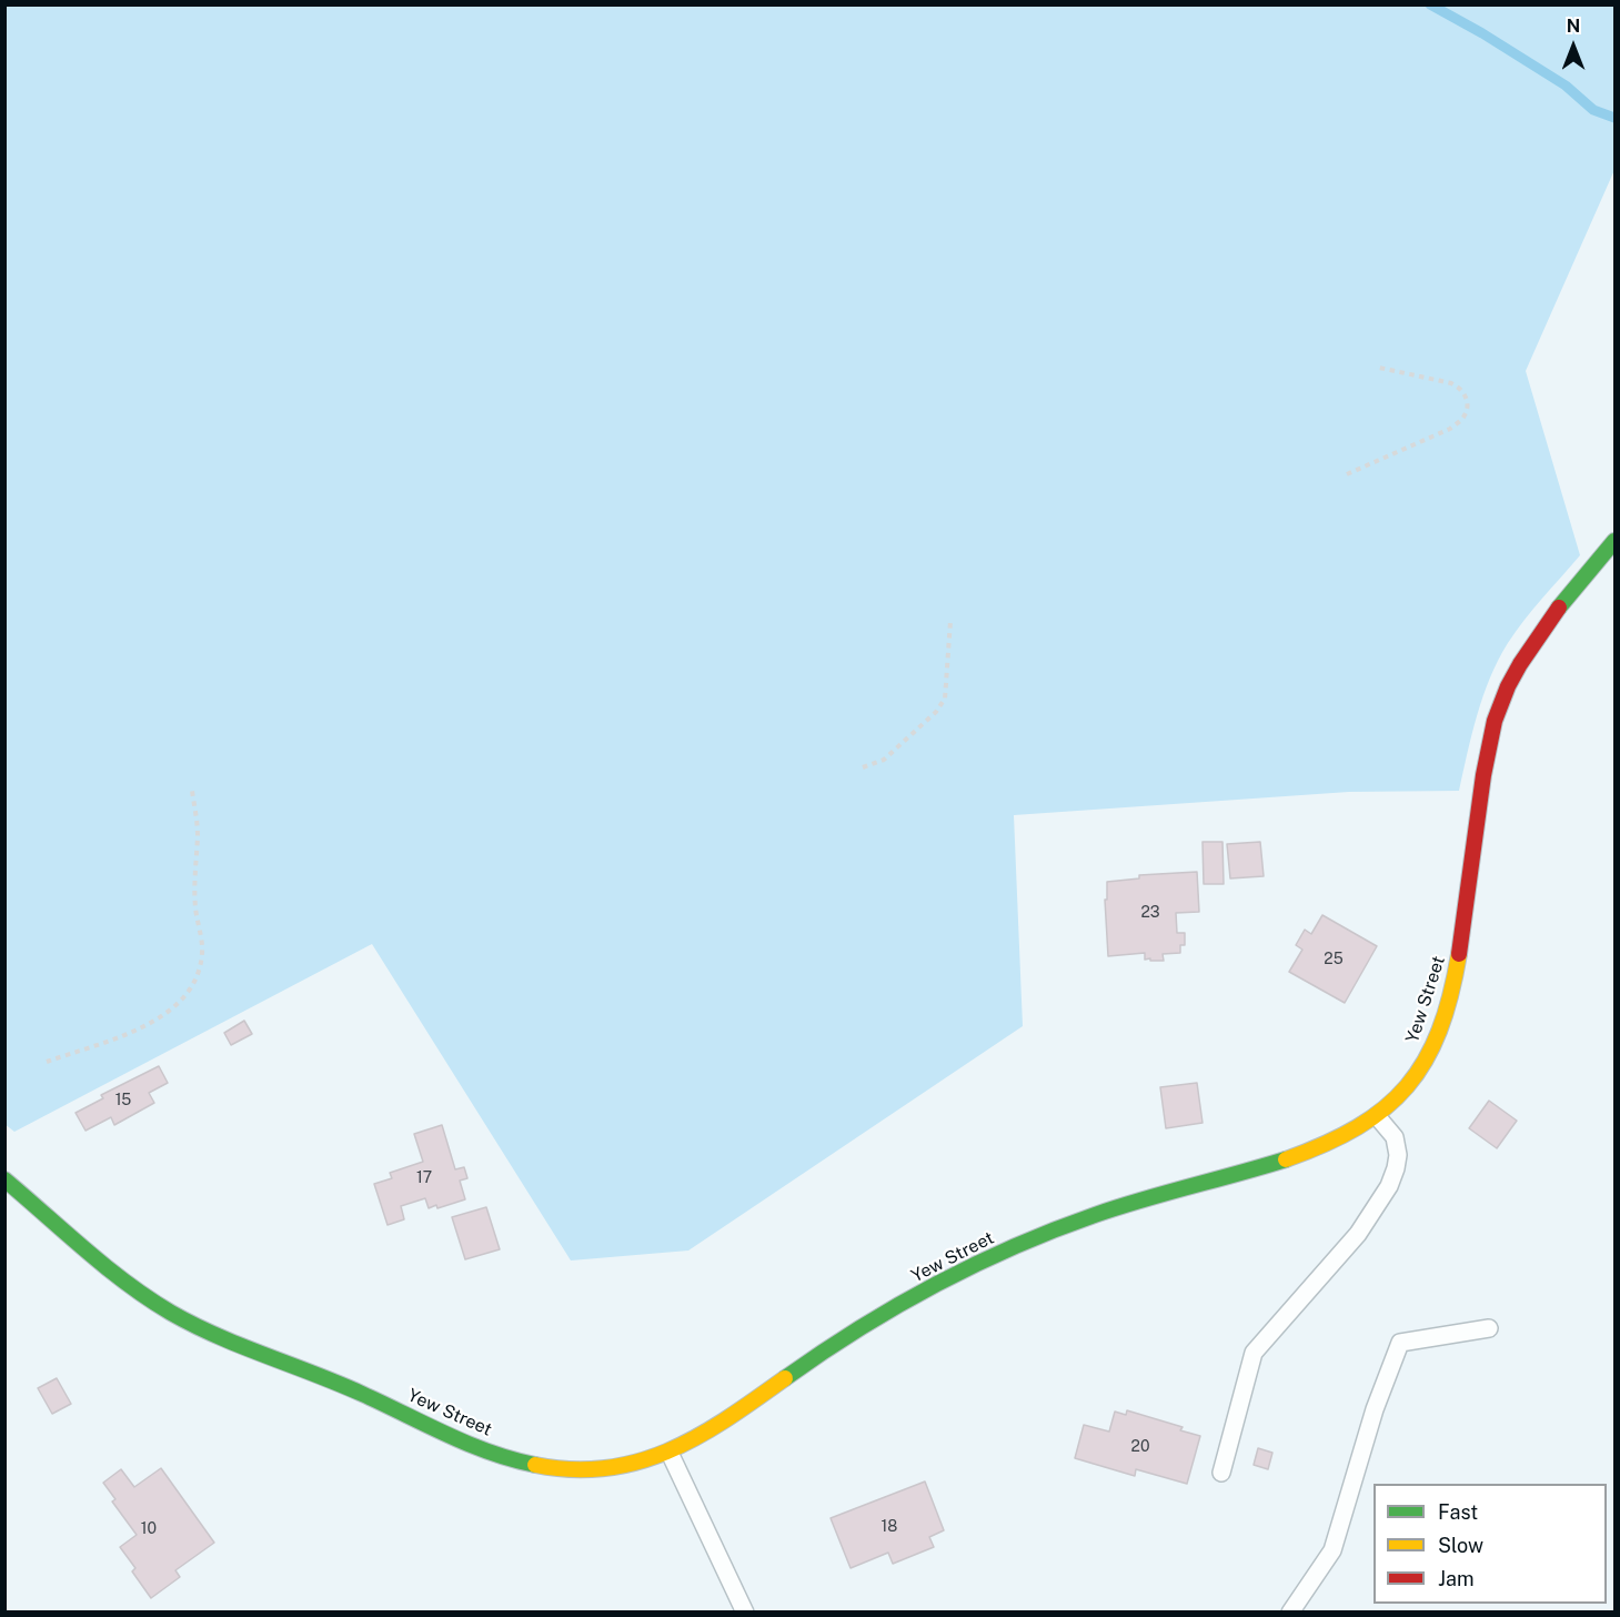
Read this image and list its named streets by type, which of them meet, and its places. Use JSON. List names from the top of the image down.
{
  "streets": {
    "street": ["Yew Street"]
  },
  "house_numbers": [
    "23",
    "25",
    "15",
    "17",
    "20",
    "18",
    "10"
  ],
  "legend": ["Fast", "Slow", "Jam"],
  "north": "top"
}
